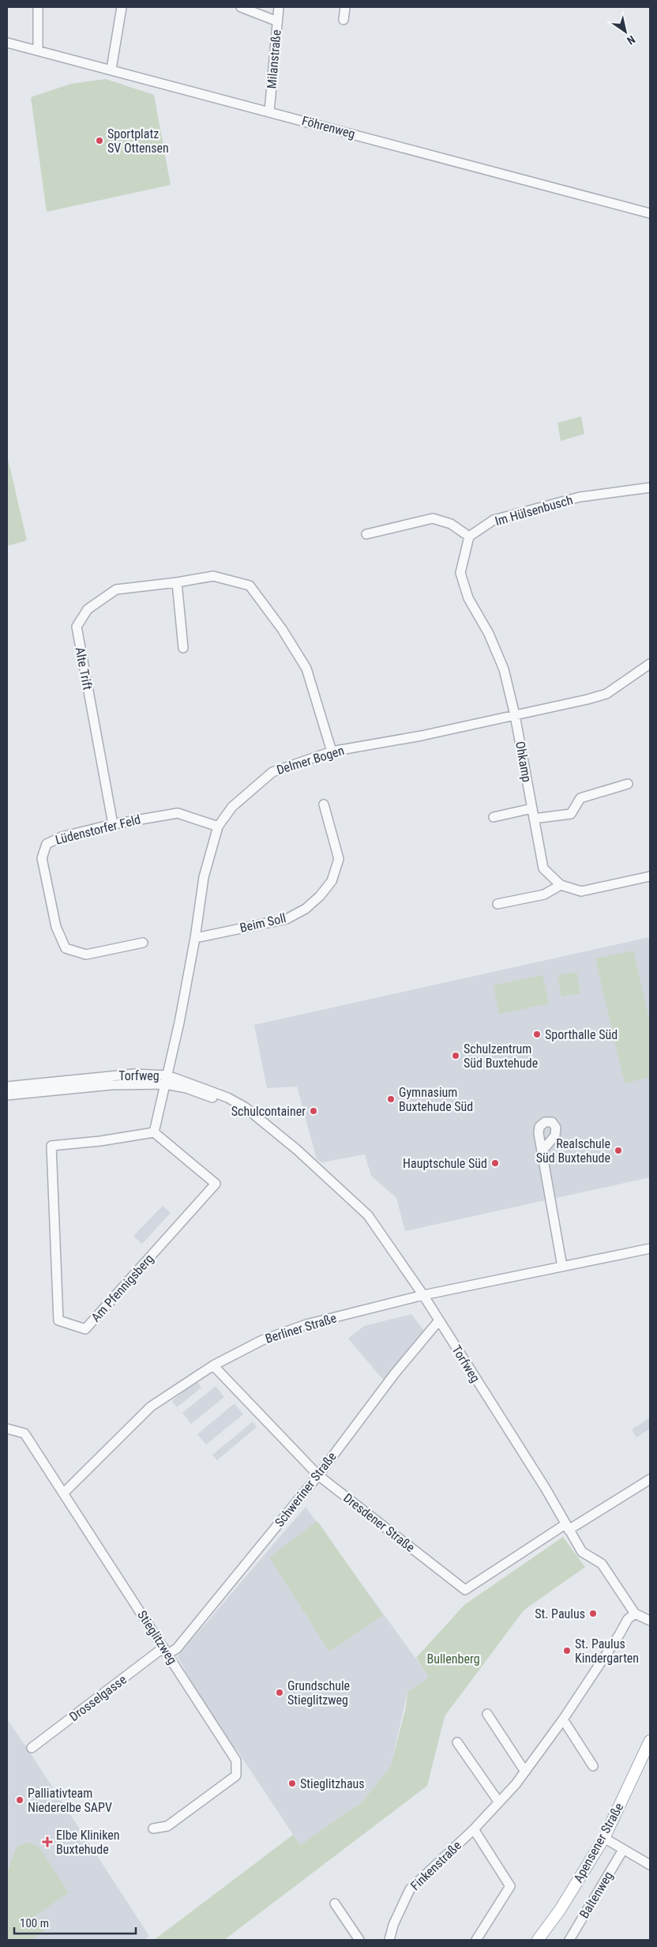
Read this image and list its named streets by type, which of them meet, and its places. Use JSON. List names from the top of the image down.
{
  "streets": {
    "main road": ["Apensener Straße"],
    "street": [
      "Milanstraße",
      "Föhrenweg",
      "Im Hülsenbusch",
      "Alte Trift",
      "Delmer Bogen",
      "Ohkamp",
      "Lüdenstorfer Feld",
      "Beim Soll",
      "Torfweg",
      "Am Pfennigsberg",
      "Berliner Straße",
      "Schweriner Straße",
      "Dresdener Straße",
      "Stieglitzweg",
      "Drosselgasse",
      "Finkenstraße",
      "Baltenweg"
    ]
  },
  "crossings": [
    ["Milanstraße", "Föhrenweg"],
    ["Alte Trift", "Delmer Bogen"],
    ["Alte Trift", "Lüdenstorfer Feld"],
    ["Delmer Bogen", "Ohkamp"],
    ["Delmer Bogen", "Lüdenstorfer Feld"],
    ["Delmer Bogen", "Beim Soll"],
    ["Delmer Bogen", "Torfweg"],
    ["Torfweg", "Berliner Straße"],
    ["Torfweg", "Schweriner Straße"],
    ["Torfweg", "Dresdener Straße"],
    ["Torfweg", "Finkenstraße"],
    ["Berliner Straße", "Dresdener Straße"],
    ["Berliner Straße", "Stieglitzweg"],
    ["Schweriner Straße", "Dresdener Straße"],
    ["Schweriner Straße", "Stieglitzweg"],
    ["Schweriner Straße", "Drosselgasse"],
    ["Stieglitzweg", "Drosselgasse"]
  ],
  "parks": ["Bullenberg"],
  "places": {
    "other": [
      "Sportplatz SV Ottensen",
      "Sporthalle Süd",
      "Schulzentrum Süd Buxtehude",
      "Gymnasium Buxtehude Süd",
      "Schulcontainer",
      "Realschule Süd Buxtehude",
      "Hauptschule Süd",
      "St. Paulus",
      "St. Paulus Kindergarten",
      "Grundschule Stieglitzweg",
      "Stieglitzhaus",
      "Palliativteam Niederelbe SAPV"
    ],
    "health": ["Elbe Kliniken Buxtehude"]
  },
  "scale_bar": "100 m",
  "north": "bottom right"
}
